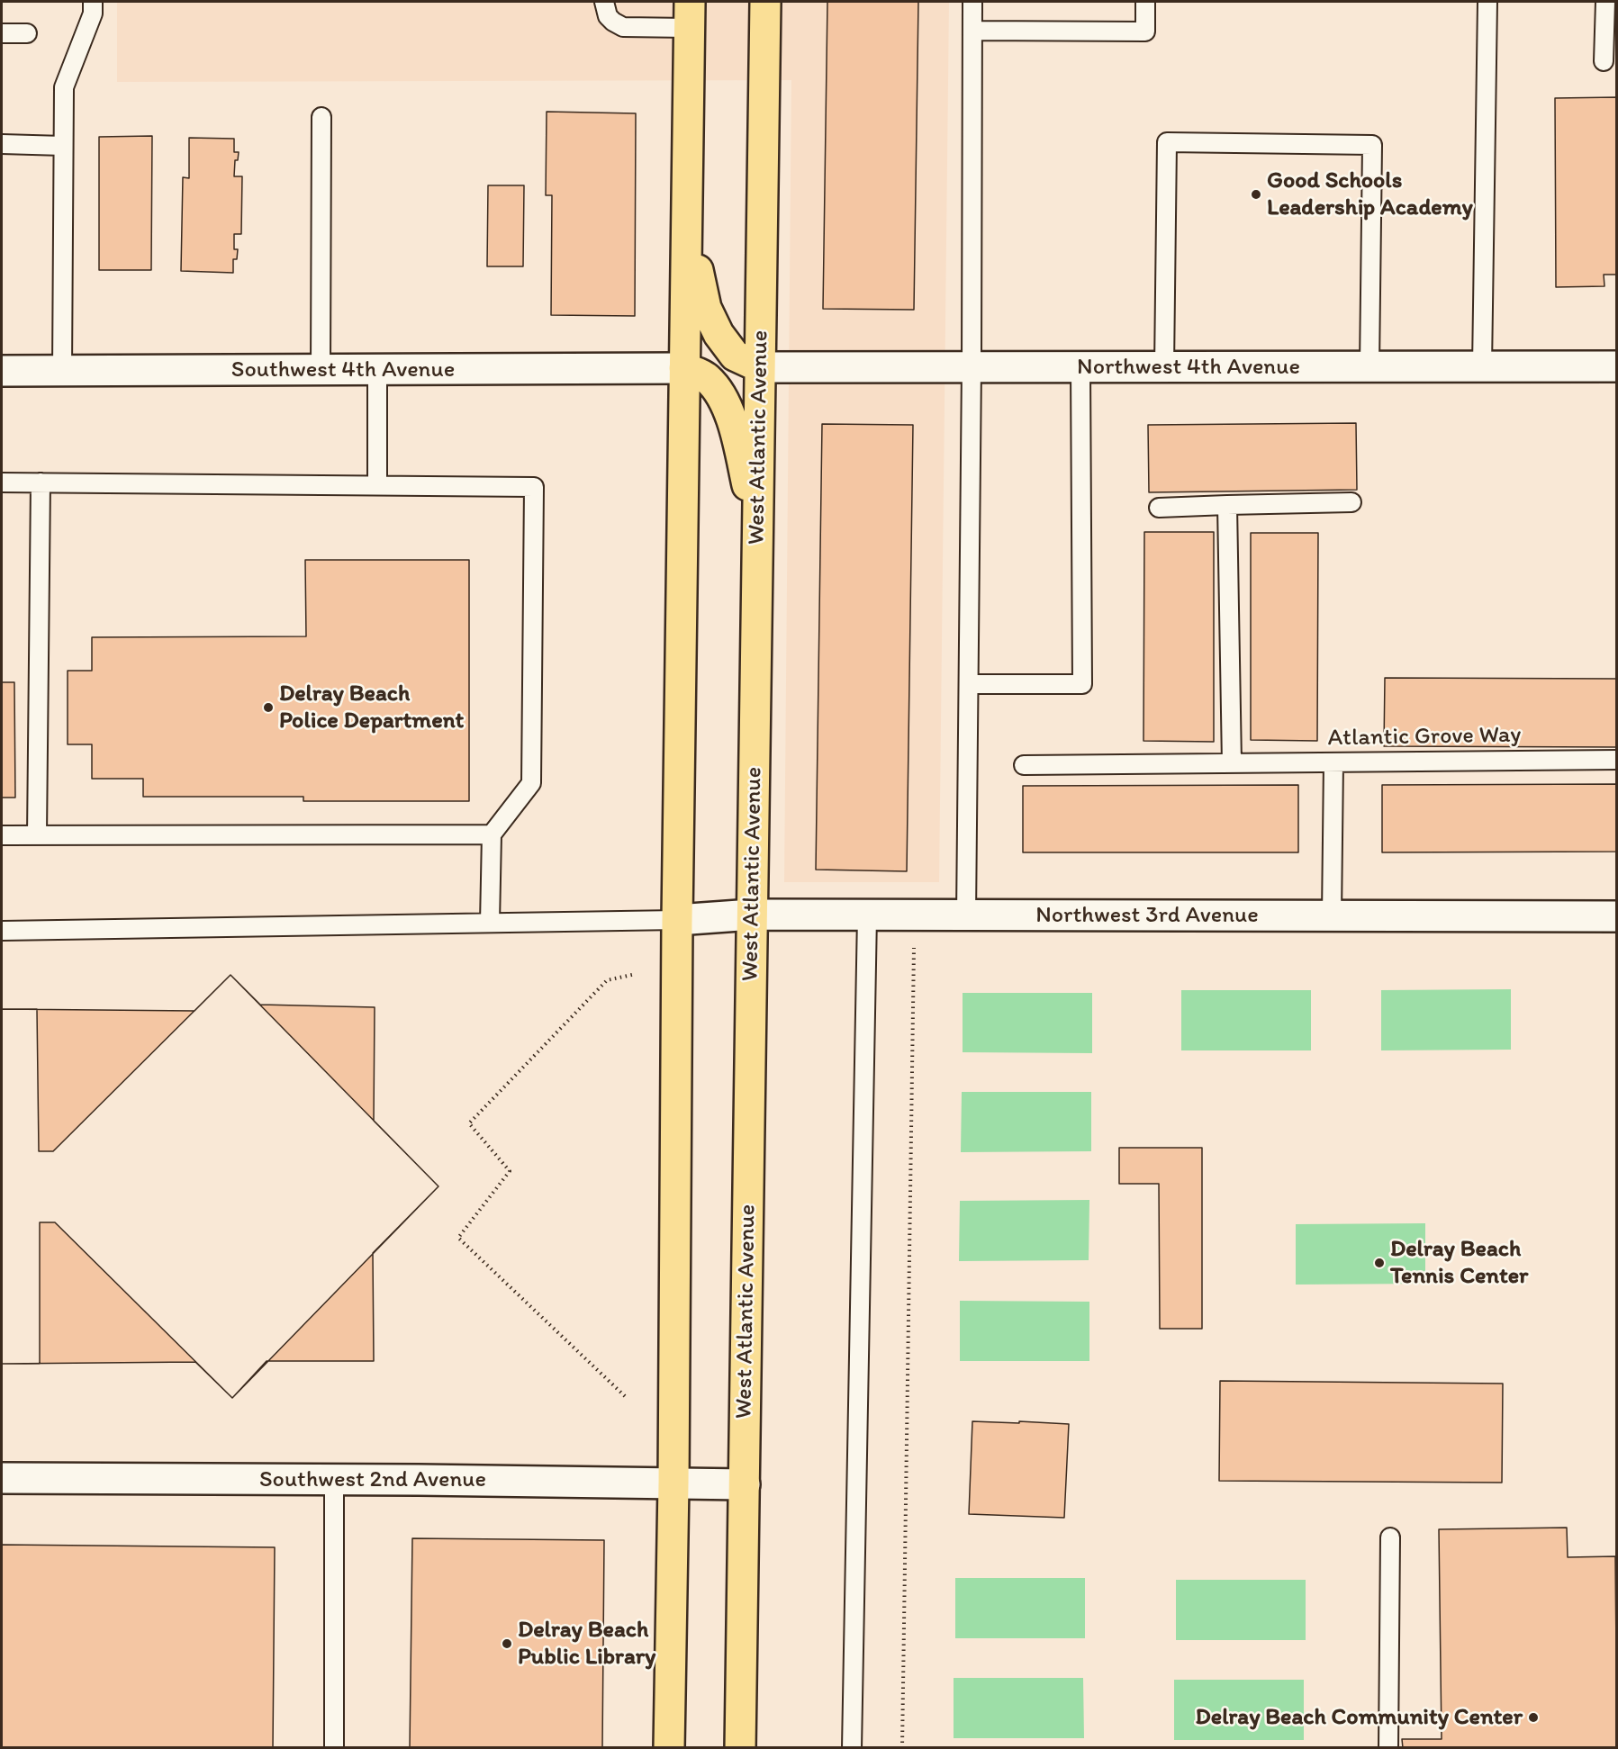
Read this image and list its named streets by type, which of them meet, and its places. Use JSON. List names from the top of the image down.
{
  "streets": {
    "main road": ["West Atlantic Avenue"],
    "street": [
      "Northwest 4th Avenue",
      "Southwest 4th Avenue",
      "Northwest 3rd Avenue",
      "Southwest 2nd Avenue"
    ],
    "lane": ["Atlantic Grove Way"]
  },
  "crossings": [
    ["Northwest 4th Avenue", "West Atlantic Avenue"],
    ["West Atlantic Avenue", "Northwest 3rd Avenue"],
    ["West Atlantic Avenue", "Southwest 2nd Avenue"]
  ],
  "places": [
    "Good Schools Leadership Academy",
    "Delray Beach Police Department",
    "Delray Beach Tennis Center",
    "Delray Beach Public Library",
    "Delray Beach Community Center"
  ]
}
